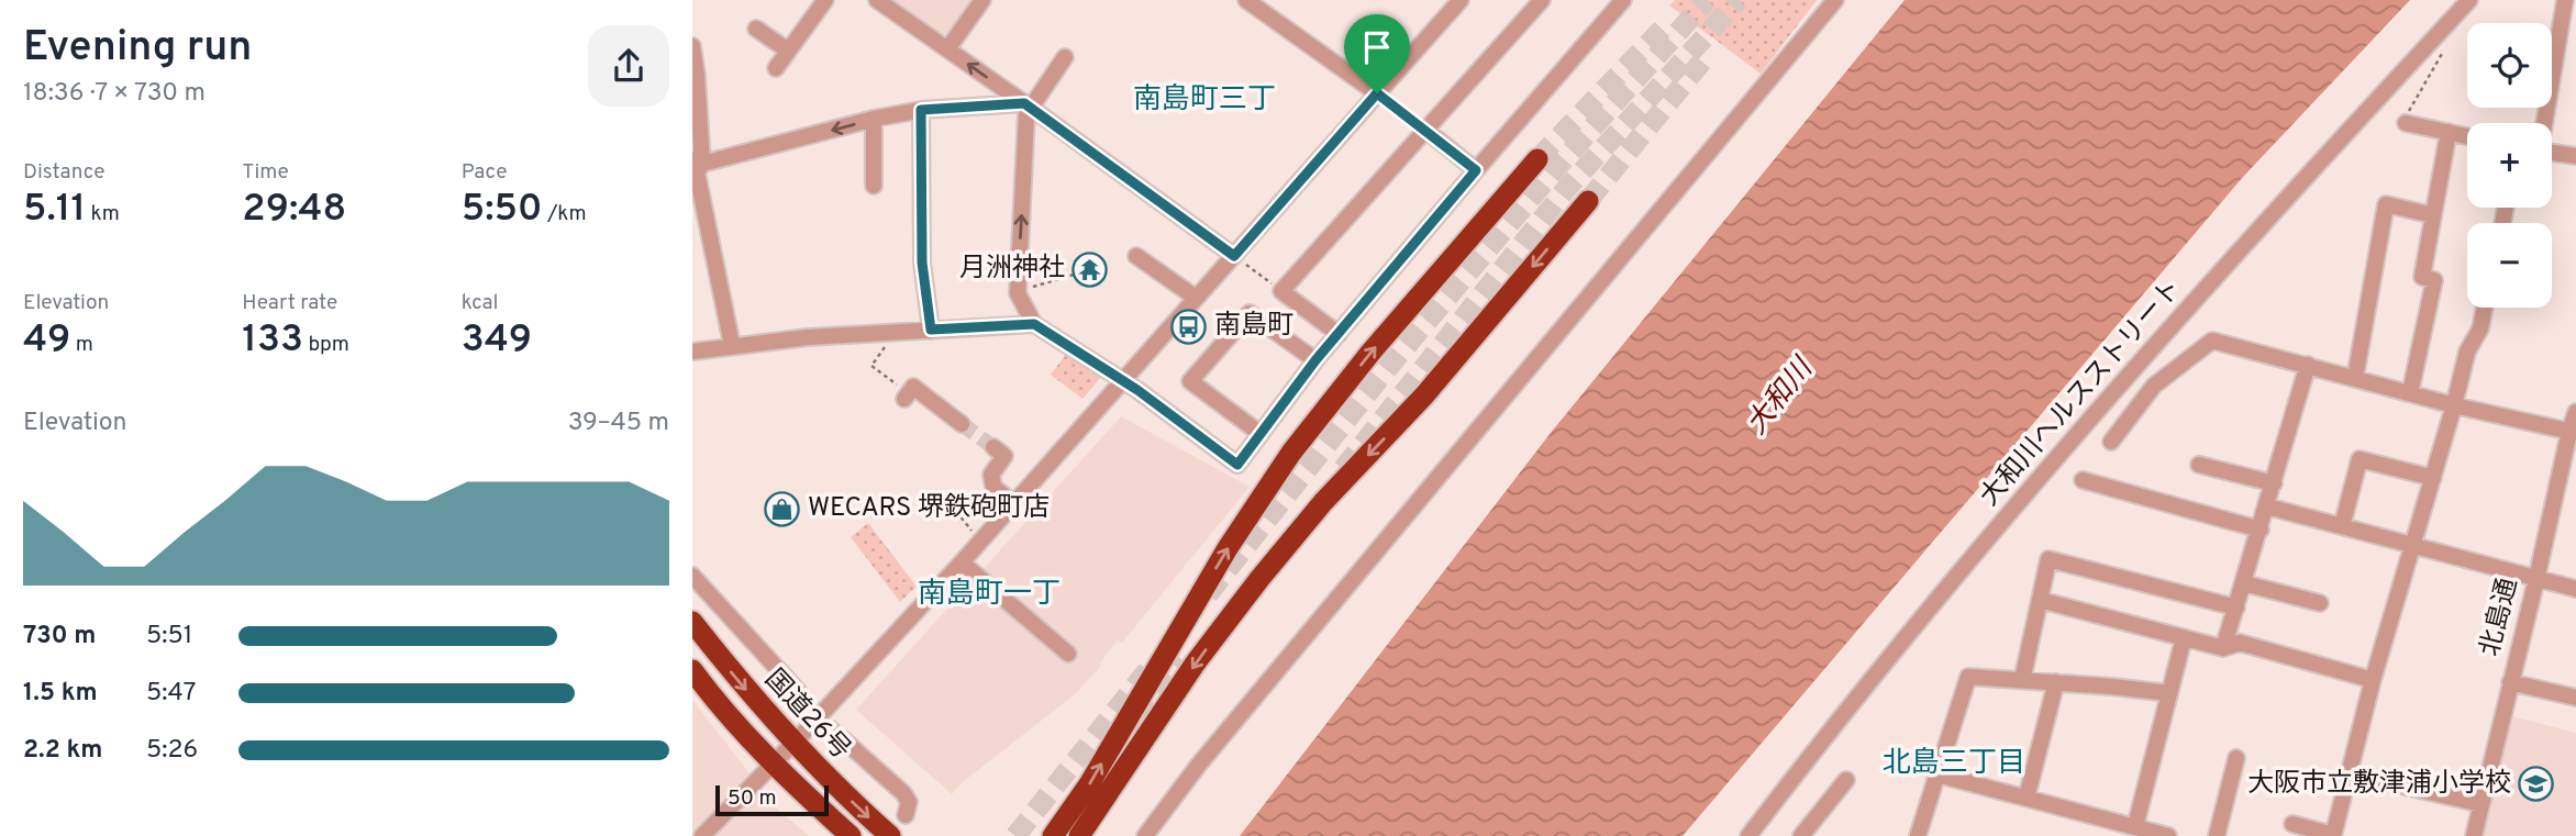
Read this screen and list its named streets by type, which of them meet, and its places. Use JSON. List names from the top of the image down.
{
  "streets": {
    "highway": ["国道26号"],
    "street": ["大和川ヘルスストリート", "北島通"]
  },
  "districts": ["南島町三丁", "南島町一丁", "北島三丁目"],
  "water": ["大和川"],
  "places": {
    "temple": ["月洲神社"],
    "bus stop": ["南島町"],
    "shop": ["WECARS 堺鉄砲町店"],
    "school or university": ["大阪市立敷津浦小学校"]
  },
  "scale_bar": "50 m",
  "page": {
    "heading": ["Evening run", "18:36 · 7 × 730 m"],
    "map_buttons": ["+", "−"],
    "stats": [
      ["Distance", "5.11 km"],
      ["Time", "29:48"],
      ["Pace", "5:50 /km"],
      ["Elevation", "49 m"],
      ["Heart rate", "133 bpm"],
      ["kcal", "349"]
    ],
    "chart": ["Elevation", "39–45 m"],
    "list": [
      {
        "name": "730 m",
        "note": "5:51"
      },
      {
        "name": "1.5 km",
        "note": "5:47"
      },
      {
        "name": "2.2 km",
        "note": "5:26"
      }
    ],
    "scale": "50 m"
  }
}
